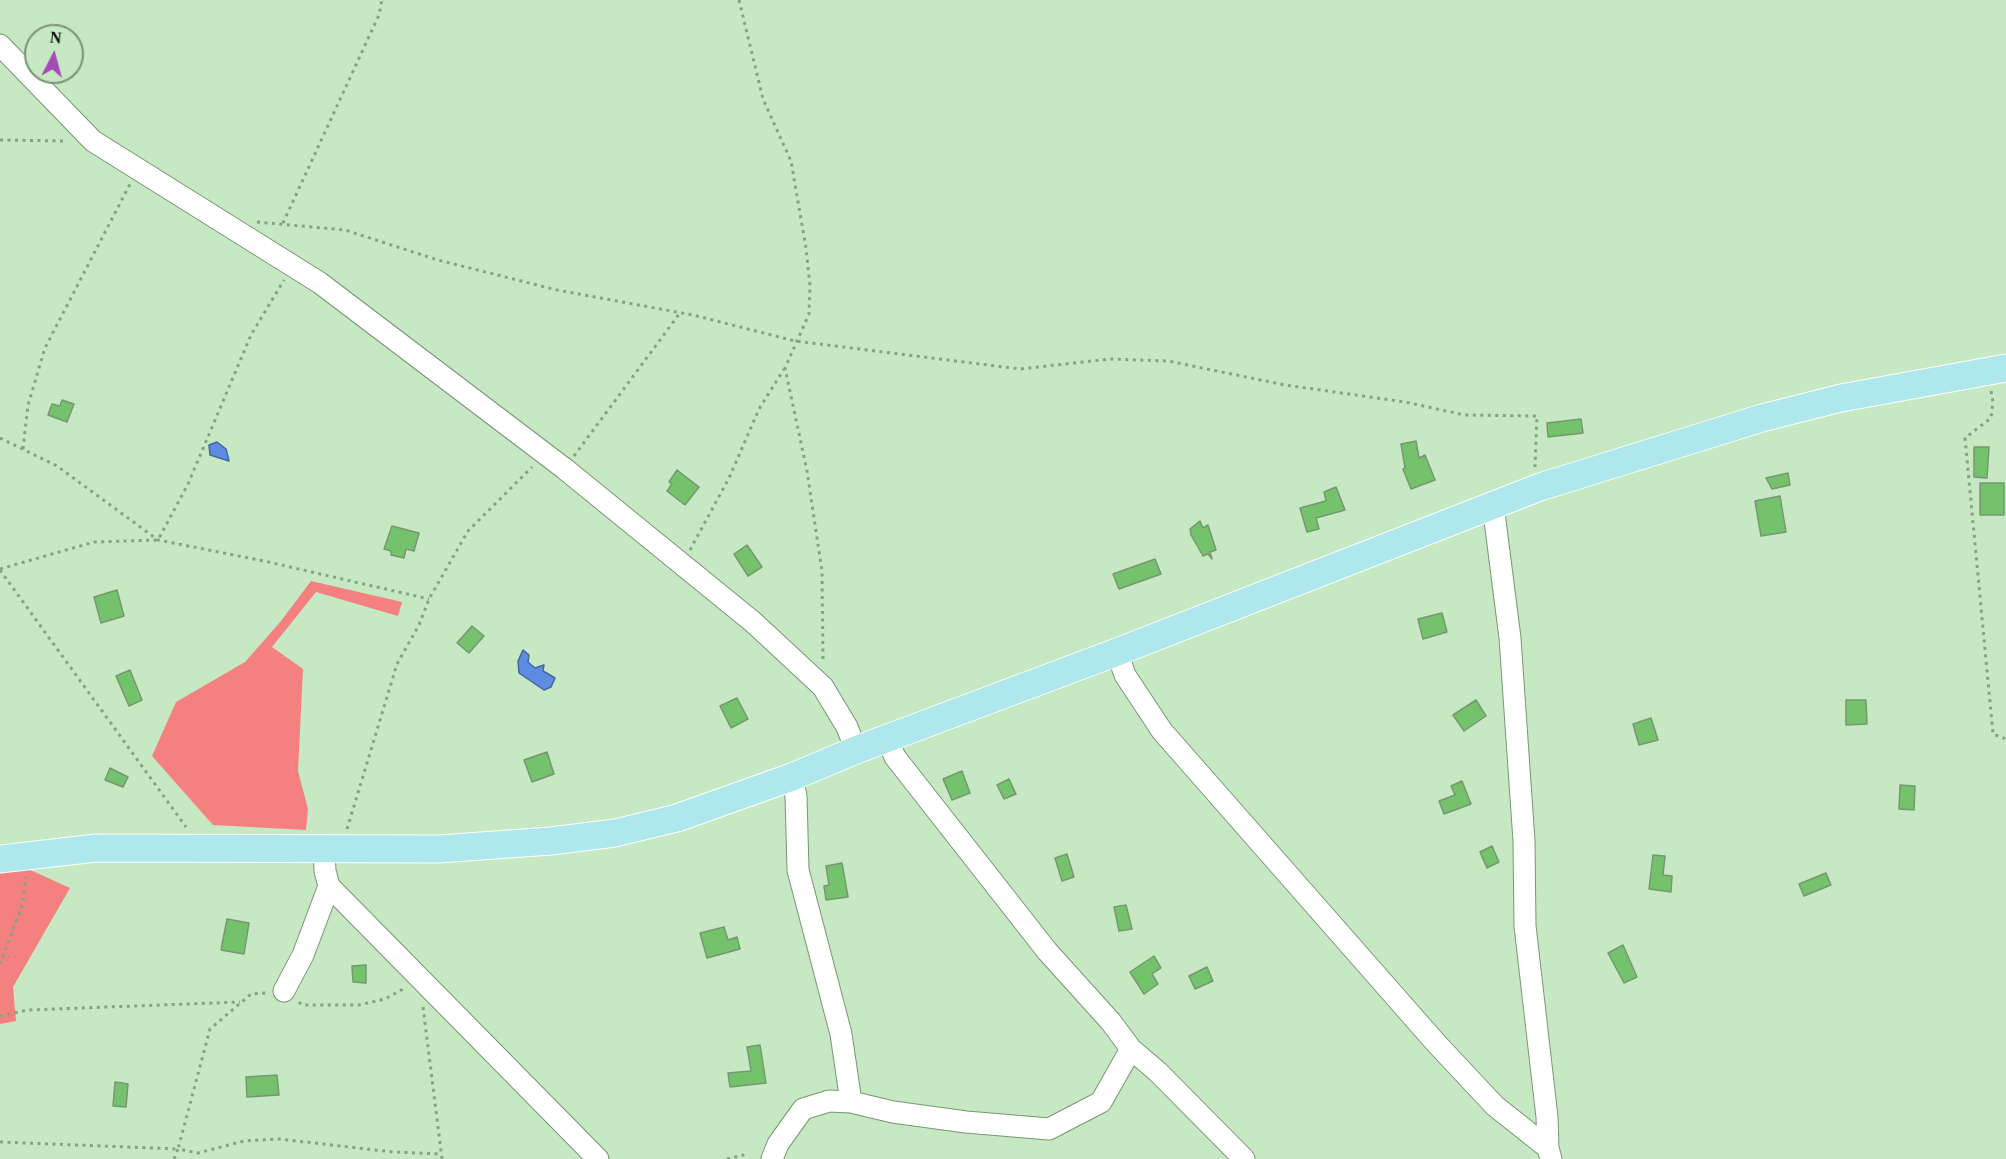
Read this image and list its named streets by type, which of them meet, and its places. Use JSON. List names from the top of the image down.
{
  "north": "top"
}
